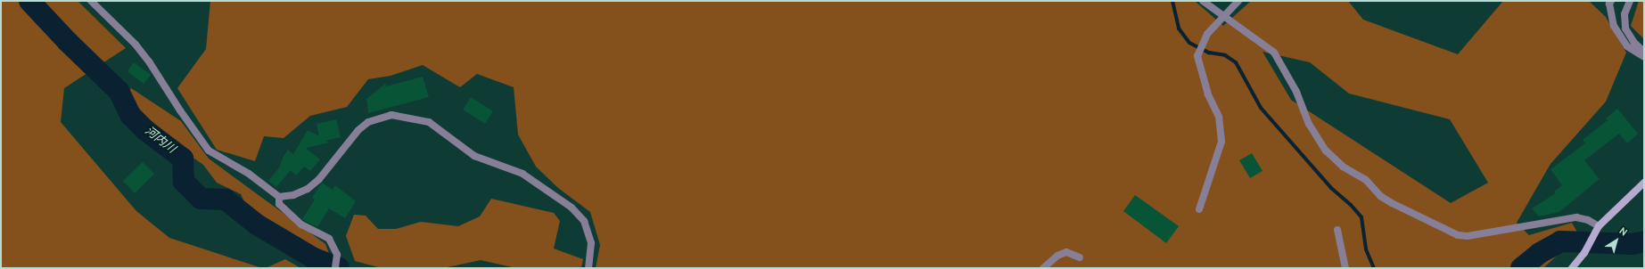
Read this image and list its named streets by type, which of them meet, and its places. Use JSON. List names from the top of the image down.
{
  "water": ["河内川"],
  "north": "top right"
}
